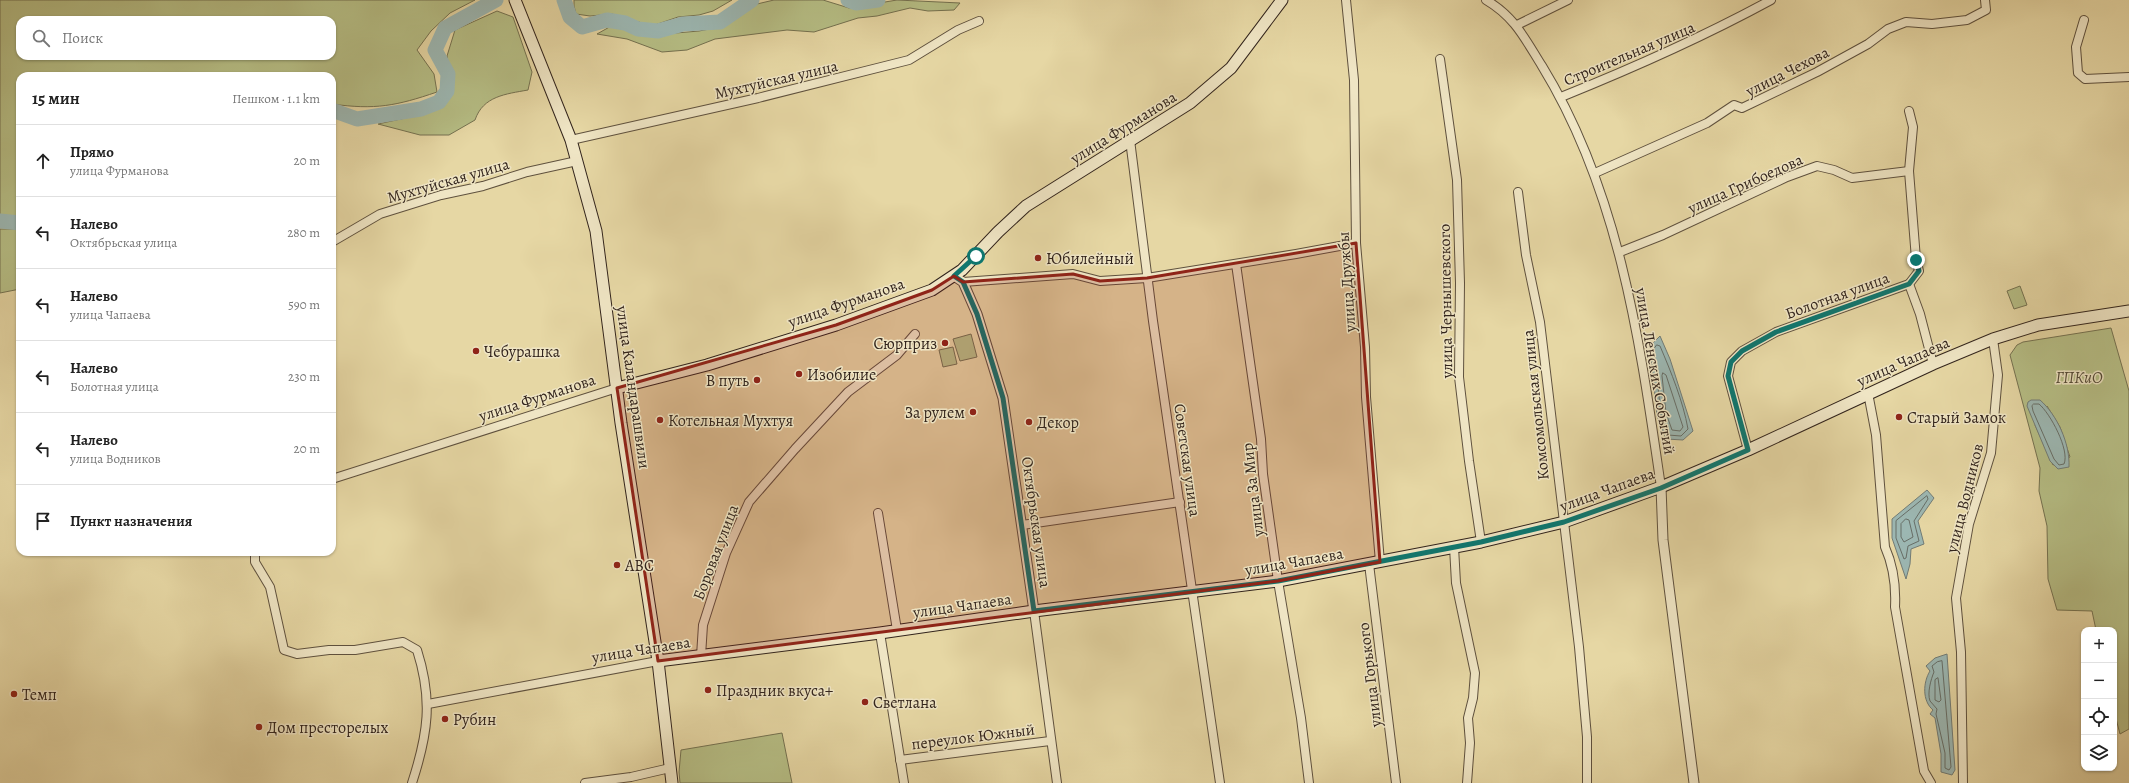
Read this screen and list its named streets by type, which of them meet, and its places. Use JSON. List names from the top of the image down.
{
  "streets": {
    "main road": ["улица Фурманова", "улица Чапаева", "улица Каландарашвили"],
    "street": [
      "Строительная улица",
      "улица Чехова",
      "Мухтуйская улица",
      "улица Грибоедова",
      "улица Дружбы",
      "Болотная улица",
      "улица Чернышевского",
      "улица Ленских Событий",
      "Комсомольская улица",
      "Советская улица",
      "улица За Мир",
      "улица Водников",
      "Октябрьская улица",
      "Боровая улица",
      "улица Горького",
      "переулок Южный"
    ]
  },
  "crossings": [
    ["Строительная улица", "улица Ленских Событий"],
    ["улица Чехова", "улица Ленских Событий"],
    ["Мухтуйская улица", "улица Каландарашвили"],
    ["улица Фурманова", "улица Каландарашвили"],
    ["улица Фурманова", "Советская улица"],
    ["улица Фурманова", "Октябрьская улица"],
    ["улица Грибоедова", "улица Ленских Событий"],
    ["улица Дружбы", "улица Чапаева"],
    ["улица Дружбы", "улица Горького"],
    ["Болотная улица", "улица Чапаева"],
    ["улица Чернышевского", "улица Чапаева"],
    ["улица Чапаева", "улица Ленских Событий"],
    ["улица Чапаева", "улица Каландарашвили"],
    ["улица Чапаева", "Комсомольская улица"],
    ["улица Чапаева", "Советская улица"],
    ["улица Чапаева", "улица За Мир"],
    ["улица Чапаева", "улица Водников"],
    ["улица Чапаева", "Октябрьская улица"],
    ["улица Чапаева", "Боровая улица"],
    ["улица Чапаева", "улица Горького"],
    ["Октябрьская улица", "переулок Южный"]
  ],
  "parks": ["ГПКиО"],
  "places": [
    "Юбилейный",
    "Сюрприз",
    "Чебурашка",
    "Изобилие",
    "В путь",
    "За рулем",
    "Старый Замок",
    "Котельная Мухтуя",
    "Декор",
    "ABC",
    "Праздник вкуса+",
    "Темп",
    "Светлана",
    "Рубин",
    "Дом престорелых"
  ],
  "page": {
    "search": "Поиск",
    "heading": ["15 мин", "Пешком · 1.1 km"],
    "list": [
      ["Прямо", "улица Фурманова", "20 m"],
      ["Налево", "Октябрьская улица", "280 m"],
      ["Налево", "улица Чапаева", "590 m"],
      ["Налево", "Болотная улица", "230 m"],
      ["Налево", "улица Водников", "20 m"],
      "Пункт назначения"
    ],
    "map_buttons": ["+", "−"]
  }
}
